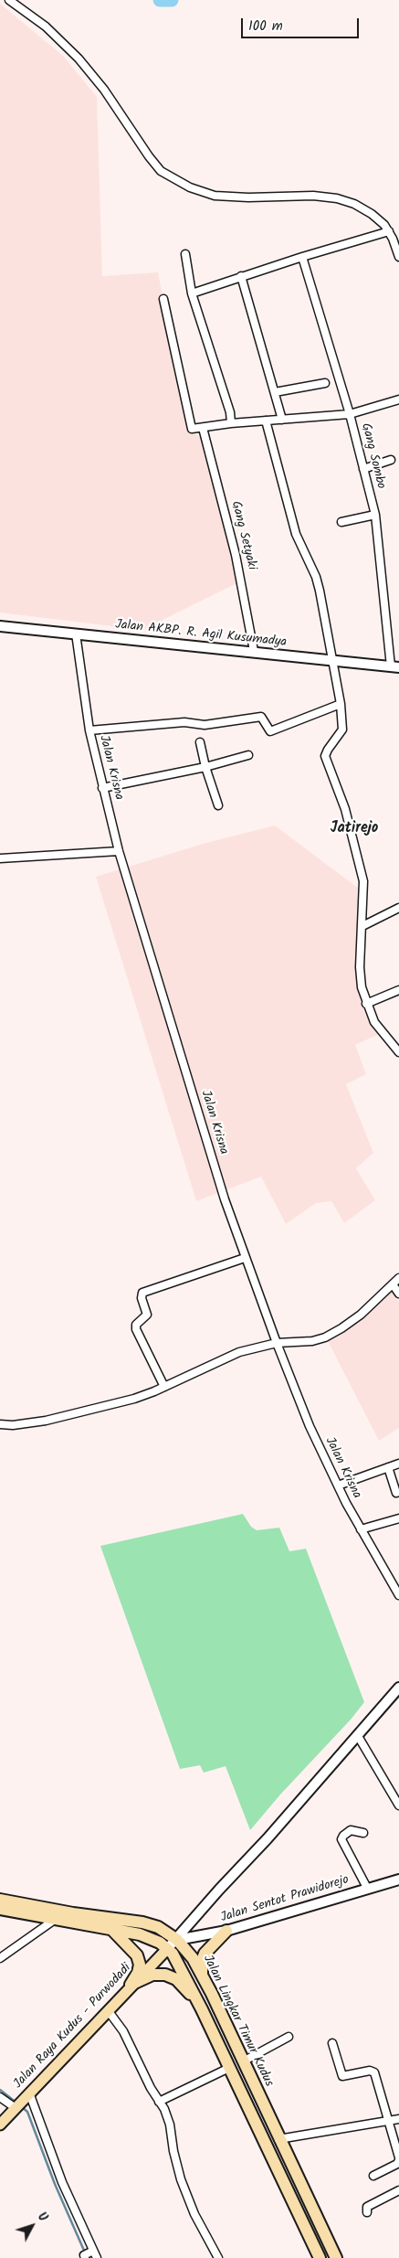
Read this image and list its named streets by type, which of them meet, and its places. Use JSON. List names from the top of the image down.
{
  "streets": {
    "highway": ["Jalan Lingkar Timur Kudus"],
    "main road": ["Jalan AKBP. R. Agil Kusumadya", "Jalan Sentot Prawidorejo", "Jalan Raya Kudus - Purwodadi"],
    "street": ["Gang Sombo", "Gang Setyaki", "Jalan Krisna"]
  },
  "crossings": [
    ["Gang Sombo", "Jalan AKBP. R. Agil Kusumadya"],
    ["Gang Setyaki", "Jalan AKBP. R. Agil Kusumadya"],
    ["Jalan AKBP. R. Agil Kusumadya", "Jalan Krisna"],
    ["Jalan Sentot Prawidorejo", "Jalan Lingkar Timur Kudus"]
  ],
  "districts": ["Jatirejo"],
  "scale_bar": "100 m",
  "north": "top right"
}
